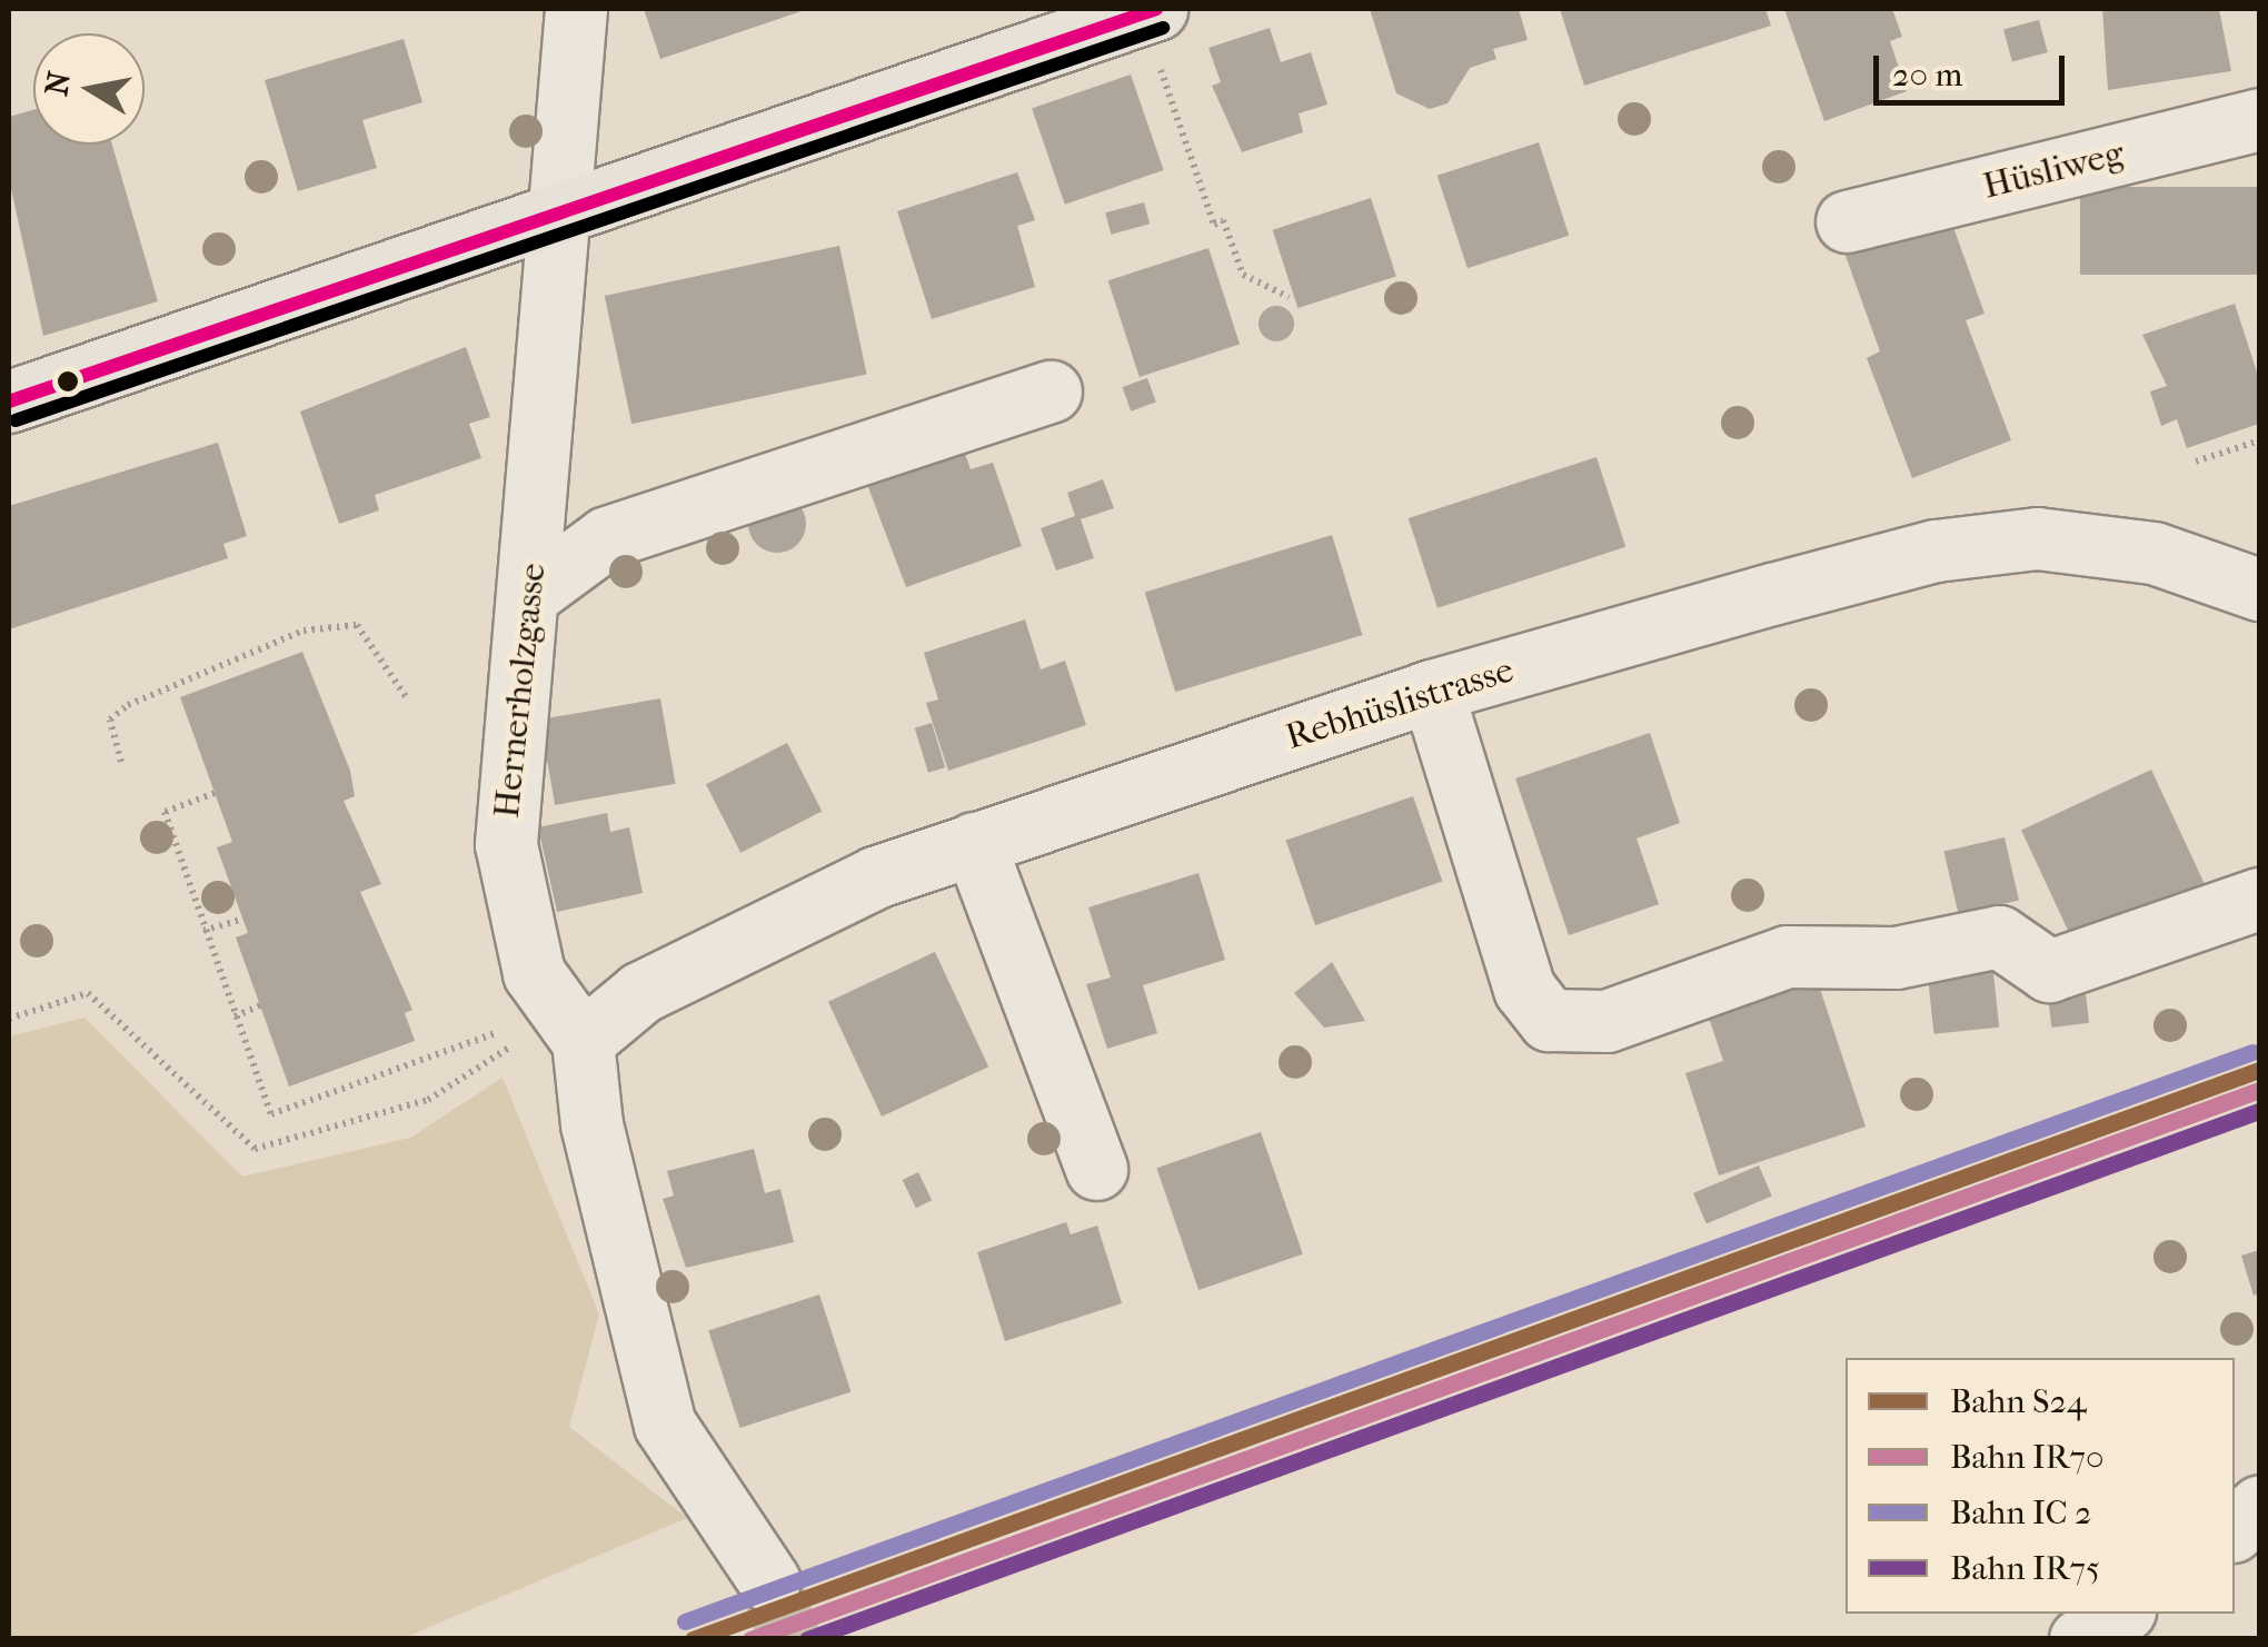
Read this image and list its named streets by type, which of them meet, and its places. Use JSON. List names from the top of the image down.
{
  "streets": {
    "street": ["Hüsliweg", "Hernerholzgasse", "Rebhüslistrasse"]
  },
  "crossings": [
    ["Hernerholzgasse", "Rebhüslistrasse"]
  ],
  "lines": ["rail line S24", "rail line IR70", "rail line IR75"],
  "legend": [
    "Bahn S24",
    "Bahn IR70",
    "Bahn IC 2",
    "Bahn IR75"
  ],
  "scale_bar": "20 m",
  "north": "left"
}
